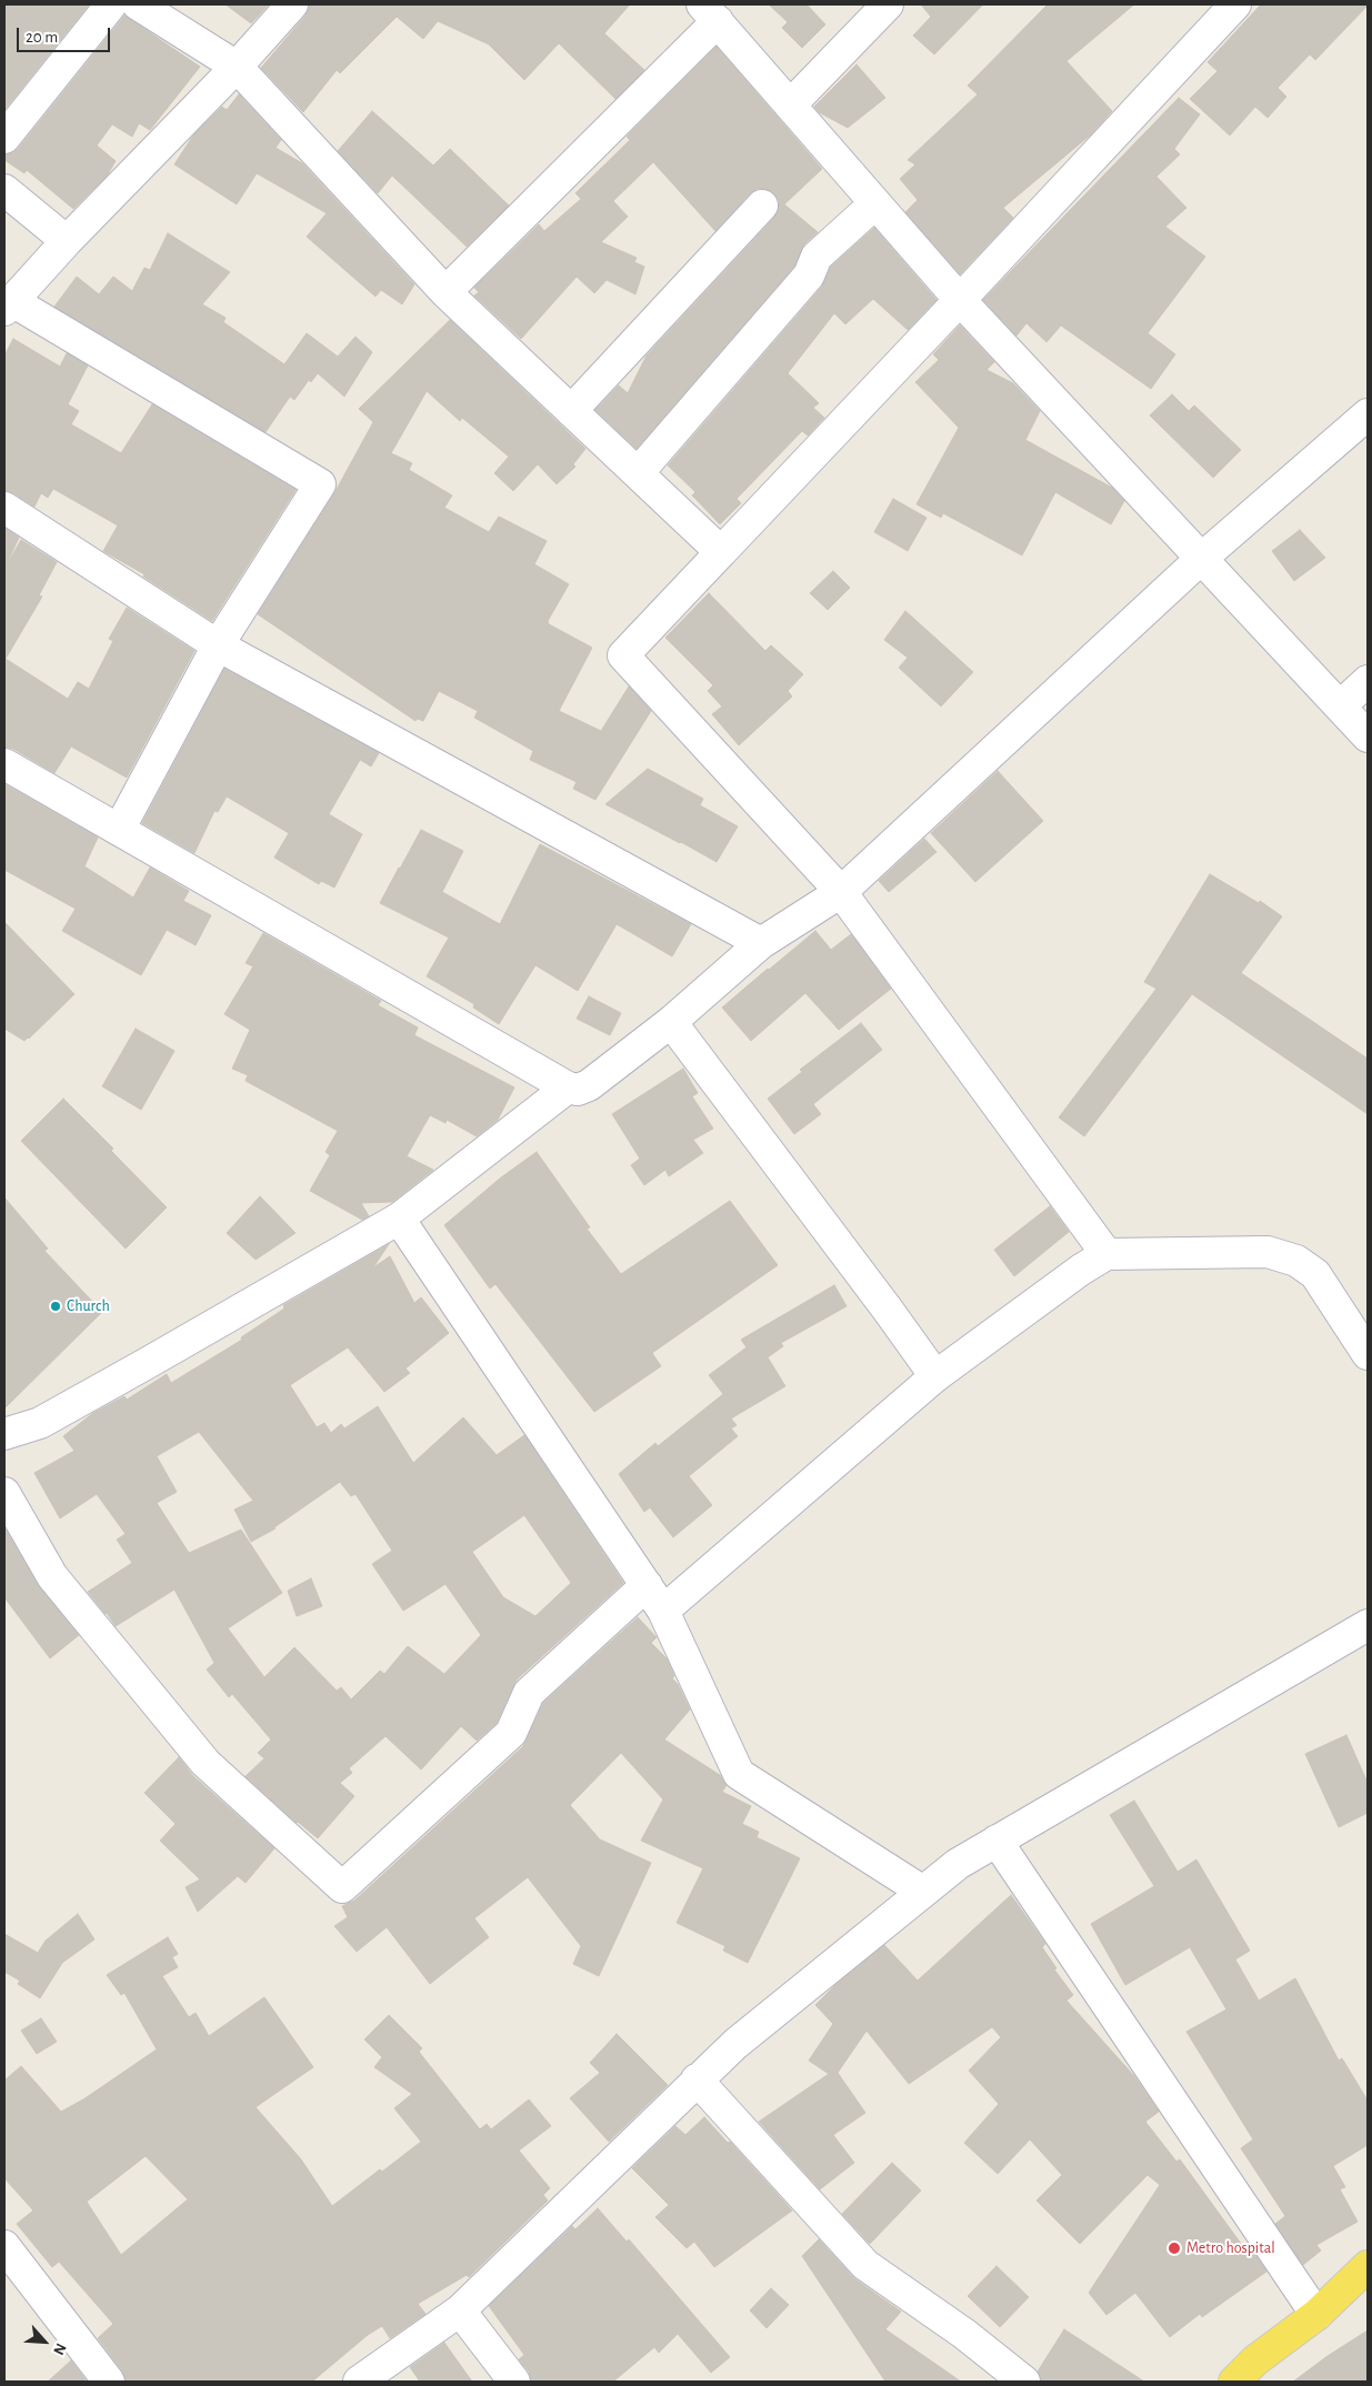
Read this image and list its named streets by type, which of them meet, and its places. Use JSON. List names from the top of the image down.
{
  "places": ["Church", "Metro hospital"],
  "scale_bar": "20 m",
  "north": "bottom right"
}
